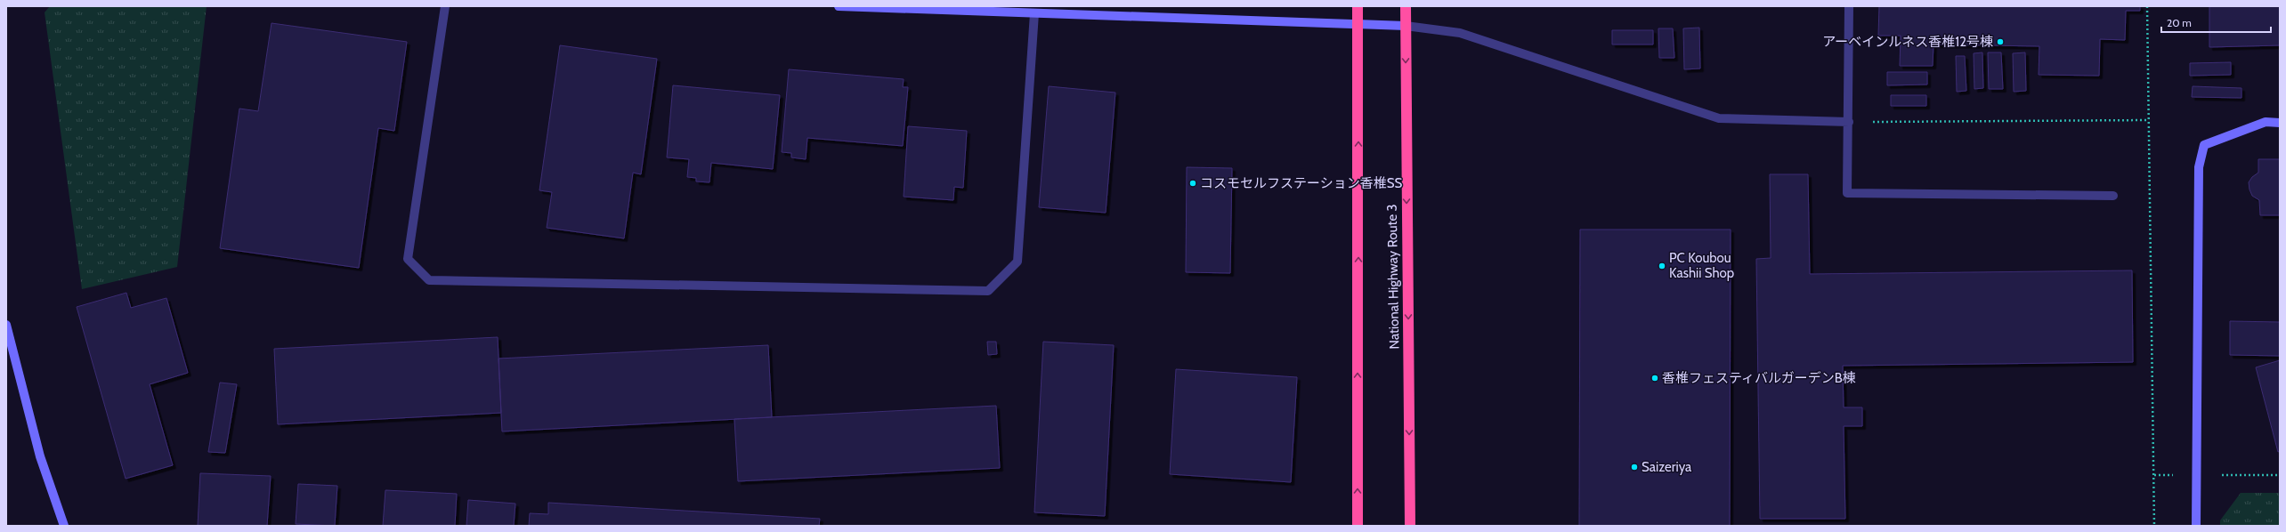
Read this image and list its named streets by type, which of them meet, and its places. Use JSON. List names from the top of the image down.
{
  "streets": {
    "highway": ["National Highway Route 3"]
  },
  "places": [
    "アーベインルネス香椎12号棟",
    "コスモセルフステーション香椎SS",
    "PC Koubou Kashii Shop",
    "香椎フェスティバルガーデンB棟",
    "Saizeriya"
  ],
  "scale_bar": "20 m"
}
